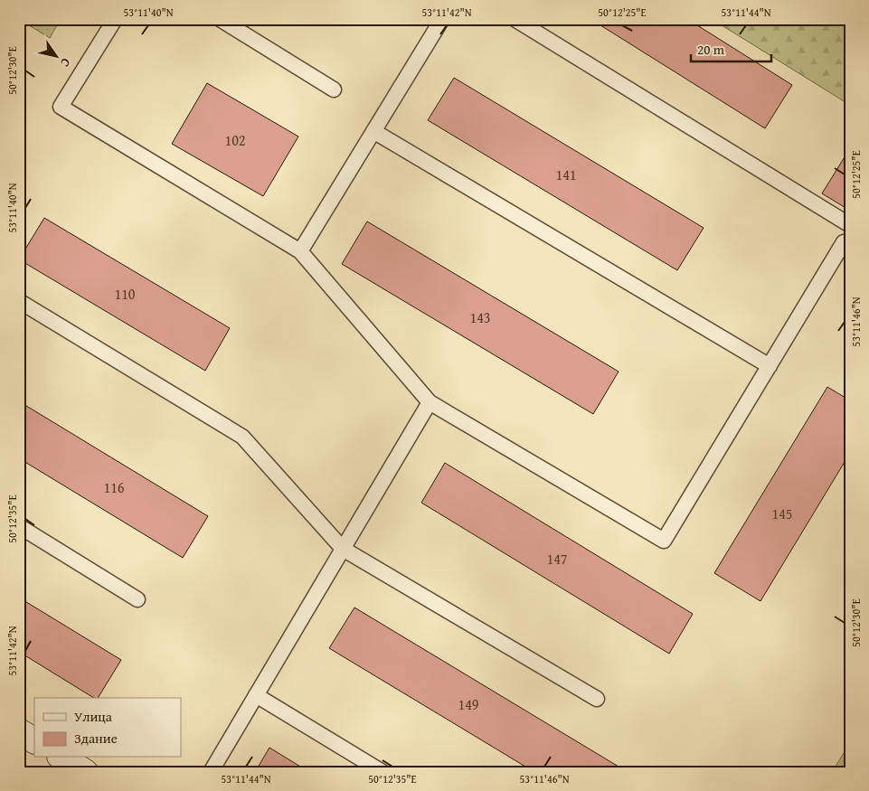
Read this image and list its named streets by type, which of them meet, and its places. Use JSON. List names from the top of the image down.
{
  "house_numbers": [
    "102",
    "141",
    "110",
    "143",
    "116",
    "145",
    "147",
    "149"
  ],
  "legend": ["Улица", "Здание"],
  "scale_bar": "20 m",
  "north": "bottom right",
  "coordinates": [
    "53°11'40\"N",
    "53°11'42\"N",
    "50°12'25\"E",
    "53°11'44\"N",
    "50°12'30\"E",
    "53°11'46\"N",
    "50°12'35\"E"
  ]
}
